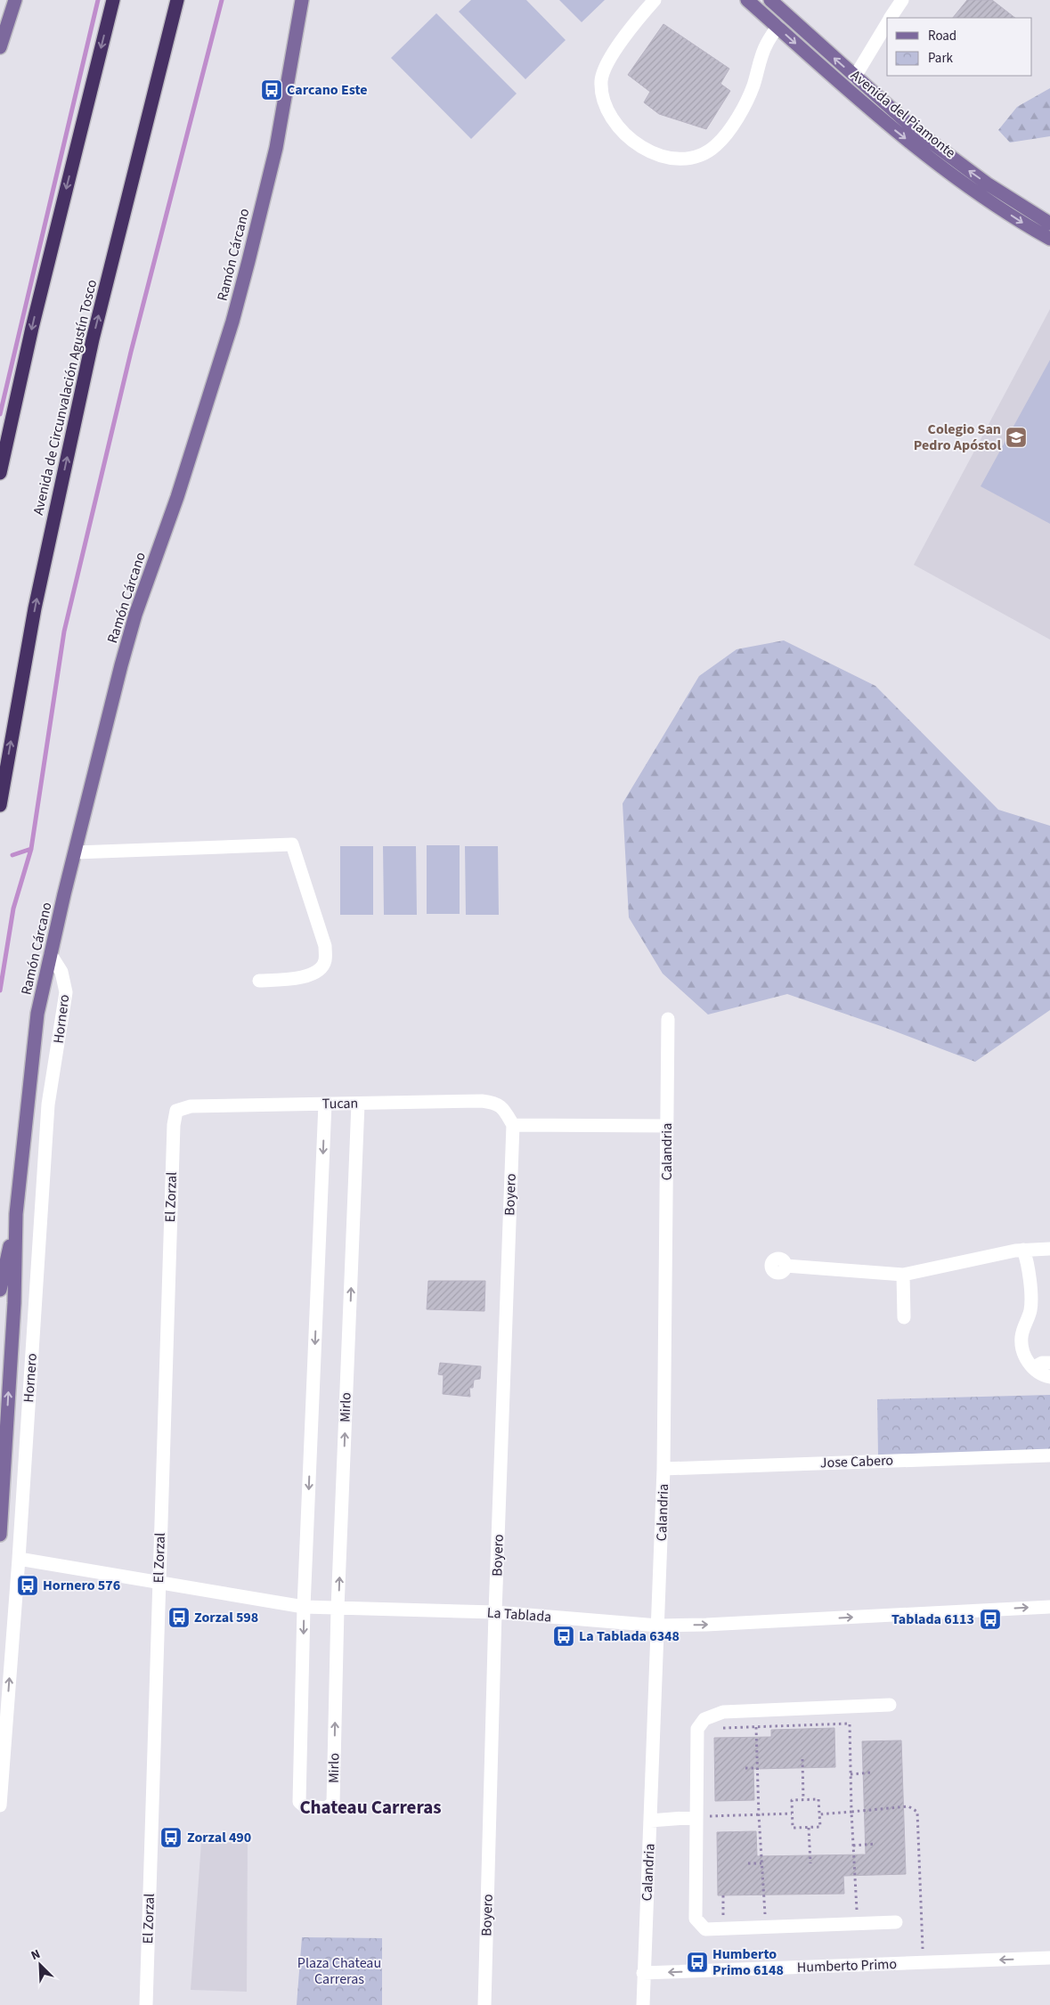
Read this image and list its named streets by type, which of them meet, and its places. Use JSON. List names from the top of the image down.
{
  "streets": {
    "highway": ["Avenida de Circunvalación Agustín Tosco"],
    "main road": ["Avenida del Piamonte", "Ramón Cárcano"],
    "street": [
      "Hornero",
      "Tucan",
      "Calandria",
      "Boyero",
      "El Zorzal",
      "Mirlo",
      "Jose Cabero",
      "La Tablada",
      "Humberto Primo"
    ]
  },
  "crossings": [
    ["Ramón Cárcano", "Hornero"],
    ["Hornero", "La Tablada"],
    ["Tucan", "Boyero"],
    ["Tucan", "El Zorzal"],
    ["Tucan", "Mirlo"],
    ["Calandria", "Jose Cabero"],
    ["Calandria", "La Tablada"],
    ["Calandria", "Humberto Primo"],
    ["Boyero", "La Tablada"],
    ["El Zorzal", "La Tablada"],
    ["Mirlo", "La Tablada"]
  ],
  "one_way": ["La Tablada", "Humberto Primo"],
  "districts": ["Chateau Carreras"],
  "parks": ["Plaza Chateau Carreras"],
  "places": {
    "bus stop": [
      "Carcano Este",
      "Hornero 576",
      "Zorzal 598",
      "Tablada 6113",
      "La Tablada 6348",
      "Zorzal 490",
      "Humberto Primo 6148"
    ],
    "school or university": ["Colegio San Pedro Apóstol"]
  },
  "legend": ["Road", "Park"],
  "north": "top left"
}
